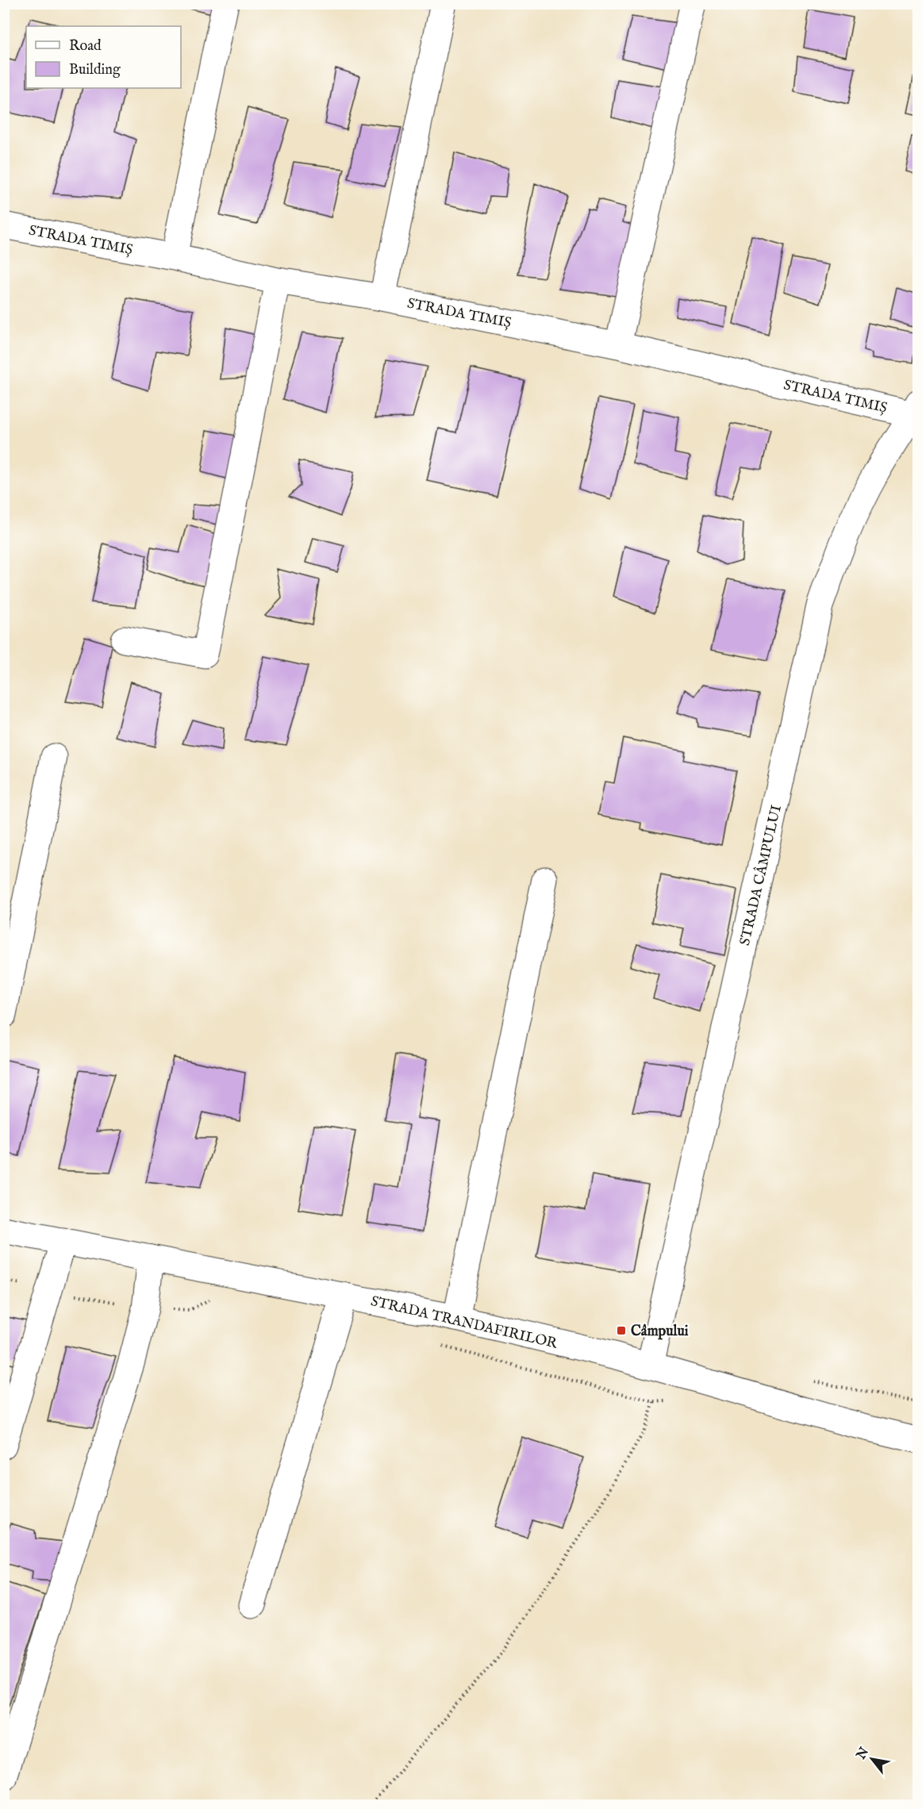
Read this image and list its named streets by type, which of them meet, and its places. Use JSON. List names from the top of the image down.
{
  "streets": {
    "street": ["STRADA TIMIȘ", "STRADA CÂMPULUI", "STRADA TRANDAFIRILOR"]
  },
  "crossings": [
    ["STRADA TIMIȘ", "STRADA CÂMPULUI"],
    ["STRADA CÂMPULUI", "STRADA TRANDAFIRILOR"]
  ],
  "places": {
    "transit": ["Câmpului"]
  },
  "legend": ["Road", "Building"],
  "north": "top left"
}
